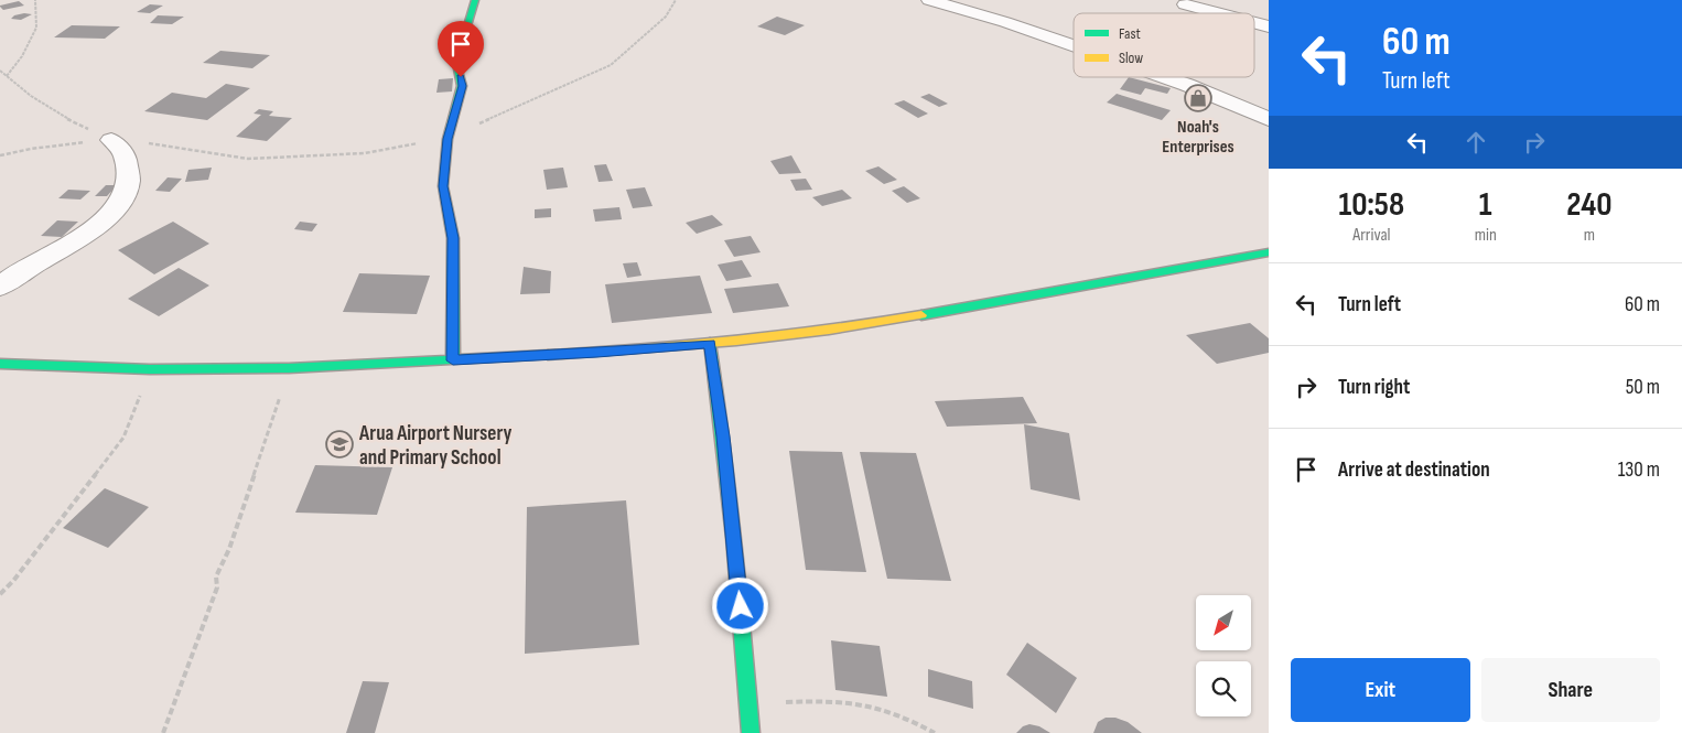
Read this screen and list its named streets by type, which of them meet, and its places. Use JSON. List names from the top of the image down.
{
  "places": {
    "shop": ["Noah's Enterprises"],
    "school or university": ["Arua Airport Nursery and Primary School"]
  },
  "legend": ["Fast", "Slow"],
  "north": "bottom left",
  "page": {
    "turn": ["60 m", "Turn left"],
    "eta": [
      "10:58",
      "Arrival",
      "1",
      "min",
      "240",
      "m"
    ],
    "list": [
      {
        "name": "Turn left",
        "value": "60 m"
      },
      {
        "name": "Turn right",
        "value": "50 m"
      },
      {
        "name": "Arrive at destination",
        "value": "130 m"
      }
    ],
    "buttons": ["Exit", "Share"]
  }
}
